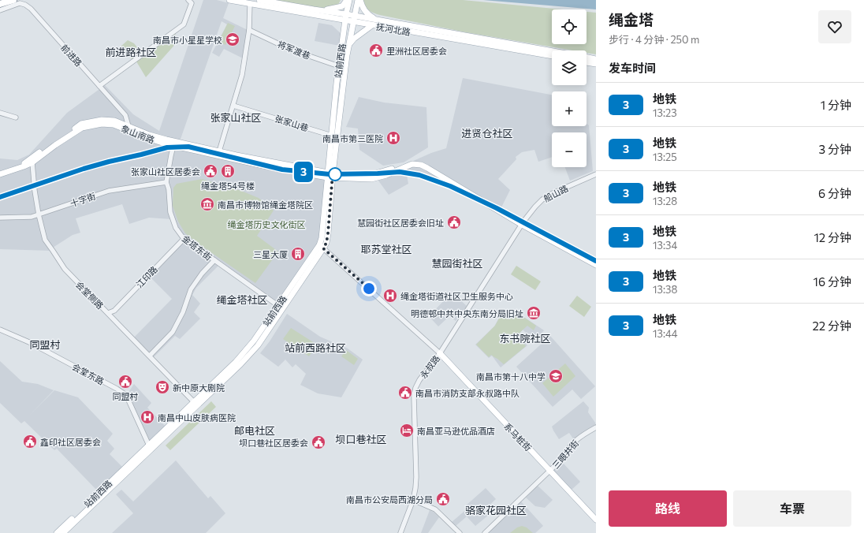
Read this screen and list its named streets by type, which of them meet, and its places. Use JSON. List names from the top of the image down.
{
  "streets": {
    "main road": [
      "抚河北路",
      "站前西路",
      "象山南路",
      "系马桩街"
    ],
    "street": [
      "将军渡巷",
      "前进路",
      "张家山巷",
      "船山路",
      "十字街",
      "金塔东街",
      "江印路",
      "会堂侧路",
      "永叔路",
      "会堂东路",
      "三眼井街"
    ]
  },
  "crossings": [
    ["抚河北路", "站前西路"],
    ["将军渡巷", "站前西路"],
    ["前进路", "象山南路"],
    ["站前西路", "张家山巷"],
    ["站前西路", "象山南路"],
    ["站前西路", "金塔东街"],
    ["站前西路", "会堂侧路"],
    ["站前西路", "会堂东路"],
    ["象山南路", "船山路"],
    ["象山南路", "金塔东街"],
    ["象山南路", "会堂侧路"],
    ["象山南路", "永叔路"],
    ["船山路", "永叔路"],
    ["十字街", "金塔东街"],
    ["十字街", "会堂侧路"],
    ["金塔东街", "江印路"],
    ["江印路", "会堂侧路"],
    ["永叔路", "系马桩街"],
    ["系马桩街", "三眼井街"]
  ],
  "districts": [
    "前进路社区",
    "张家山社区",
    "进贤仓社区",
    "耶苏堂社区",
    "慧园街社区",
    "绳金塔社区",
    "东书院社区",
    "同盟村",
    "站前西路社区",
    "邮电社区",
    "坝口巷社区",
    "骆家花园社区"
  ],
  "parks": ["绳金塔历史文化街区"],
  "places": {
    "school or university": ["南昌市小星星学校", "南昌市第十八中学"],
    "public building": [
      "里洲社区居委会",
      "张家山社区居委会",
      "慧园街社区居委会旧址",
      "同盟村",
      "南昌市消防支部永叔路中队",
      "鑫印社区居委会",
      "坝口巷社区居委会",
      "南昌市公安局西湖分局"
    ],
    "hospital": ["南昌市第三医院", "绳金塔街道社区卫生服务中心", "南昌中山皮肤病医院"],
    "building": ["绳金塔54号楼", "三星大厦"],
    "museum": ["南昌市博物馆绳金塔院区", "明德邨中共中央东南分局旧址"],
    "theatre": ["新中原大剧院"],
    "hotel": ["南昌亚马逊优品酒店"]
  },
  "lines": ["metro line 3"],
  "page": {
    "on_map": "3",
    "heading": [
      ["绳金塔", "步行 · 4 分钟 · 250 m"],
      "发车时间"
    ],
    "map_buttons": ["+", "−"],
    "list": [
      {
        "mark": "3",
        "name": "地铁",
        "note": "13:23",
        "value": "1 分钟"
      },
      {
        "mark": "3",
        "name": "地铁",
        "note": "13:25",
        "value": "3 分钟"
      },
      {
        "mark": "3",
        "name": "地铁",
        "note": "13:28",
        "value": "6 分钟"
      },
      {
        "mark": "3",
        "name": "地铁",
        "note": "13:34",
        "value": "12 分钟"
      },
      {
        "mark": "3",
        "name": "地铁",
        "note": "13:38",
        "value": "16 分钟"
      },
      {
        "mark": "3",
        "name": "地铁",
        "note": "13:44",
        "value": "22 分钟"
      }
    ],
    "buttons": ["路线", "车票"]
  }
}
